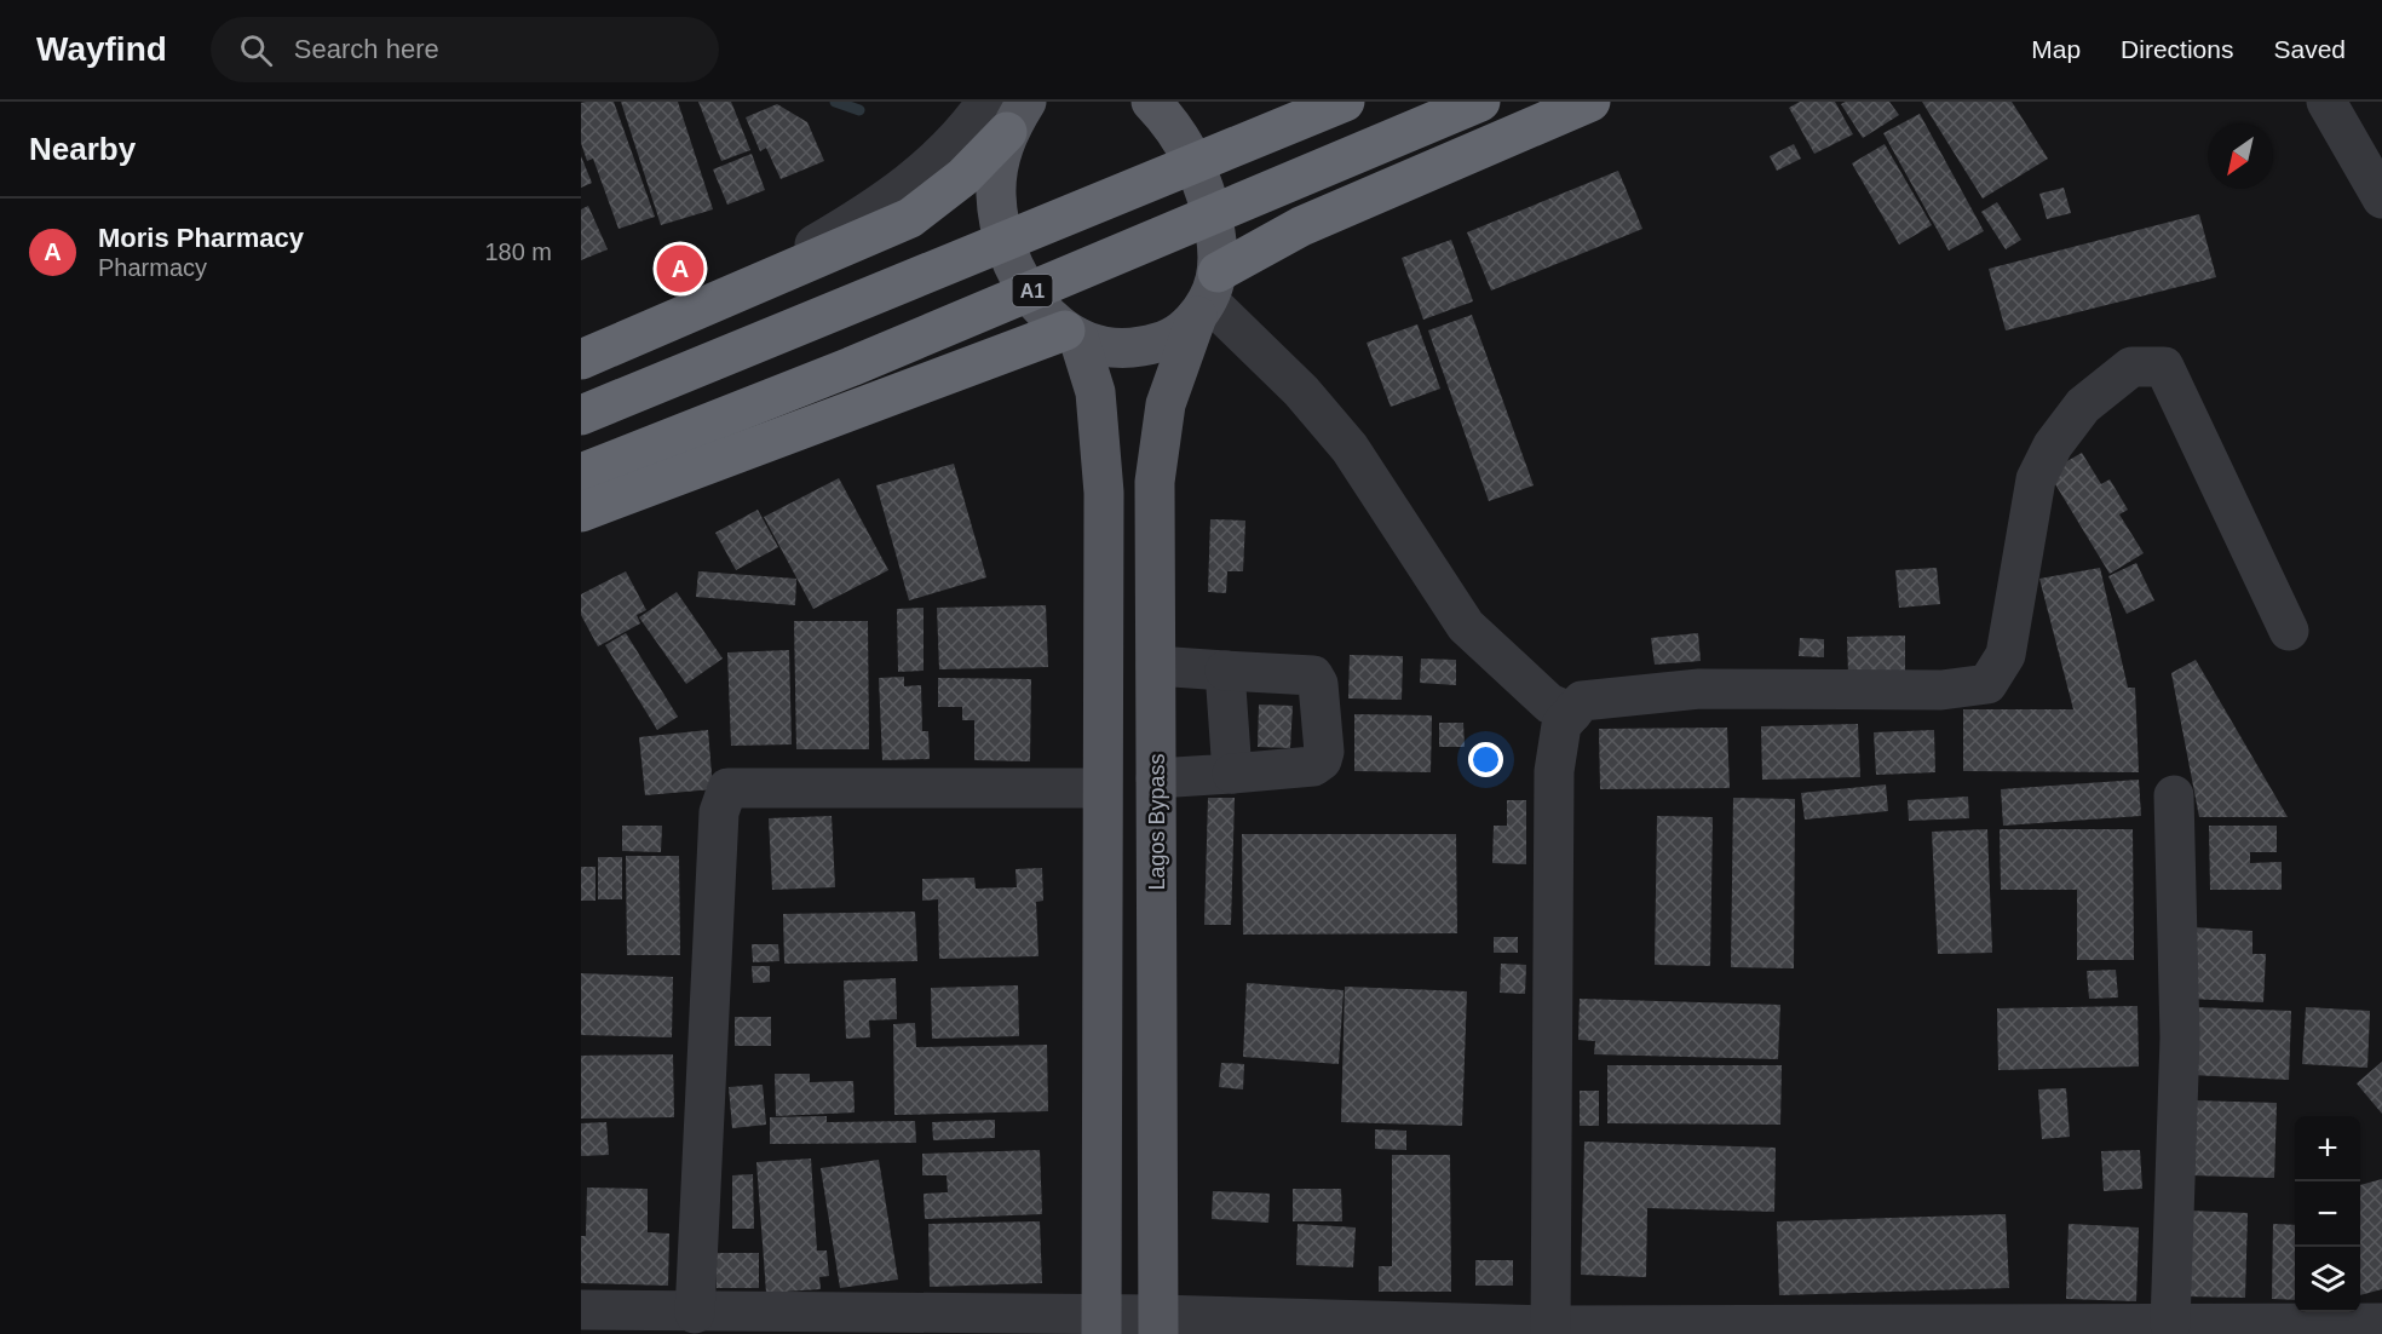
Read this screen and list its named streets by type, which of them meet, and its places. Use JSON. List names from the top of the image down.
{
  "streets": {
    "highway": ["A1"],
    "main road": ["Lagos Bypass"]
  },
  "north": "bottom left",
  "page": {
    "header": "Wayfind",
    "search": "Search here",
    "nav": ["Map", "Directions", "Saved"],
    "heading": "Nearby",
    "list": [
      {
        "mark": "A",
        "name": "Moris Pharmacy",
        "note": "Pharmacy",
        "value": "180 m"
      }
    ],
    "pins": "A",
    "map_buttons": ["+", "−"]
  }
}
